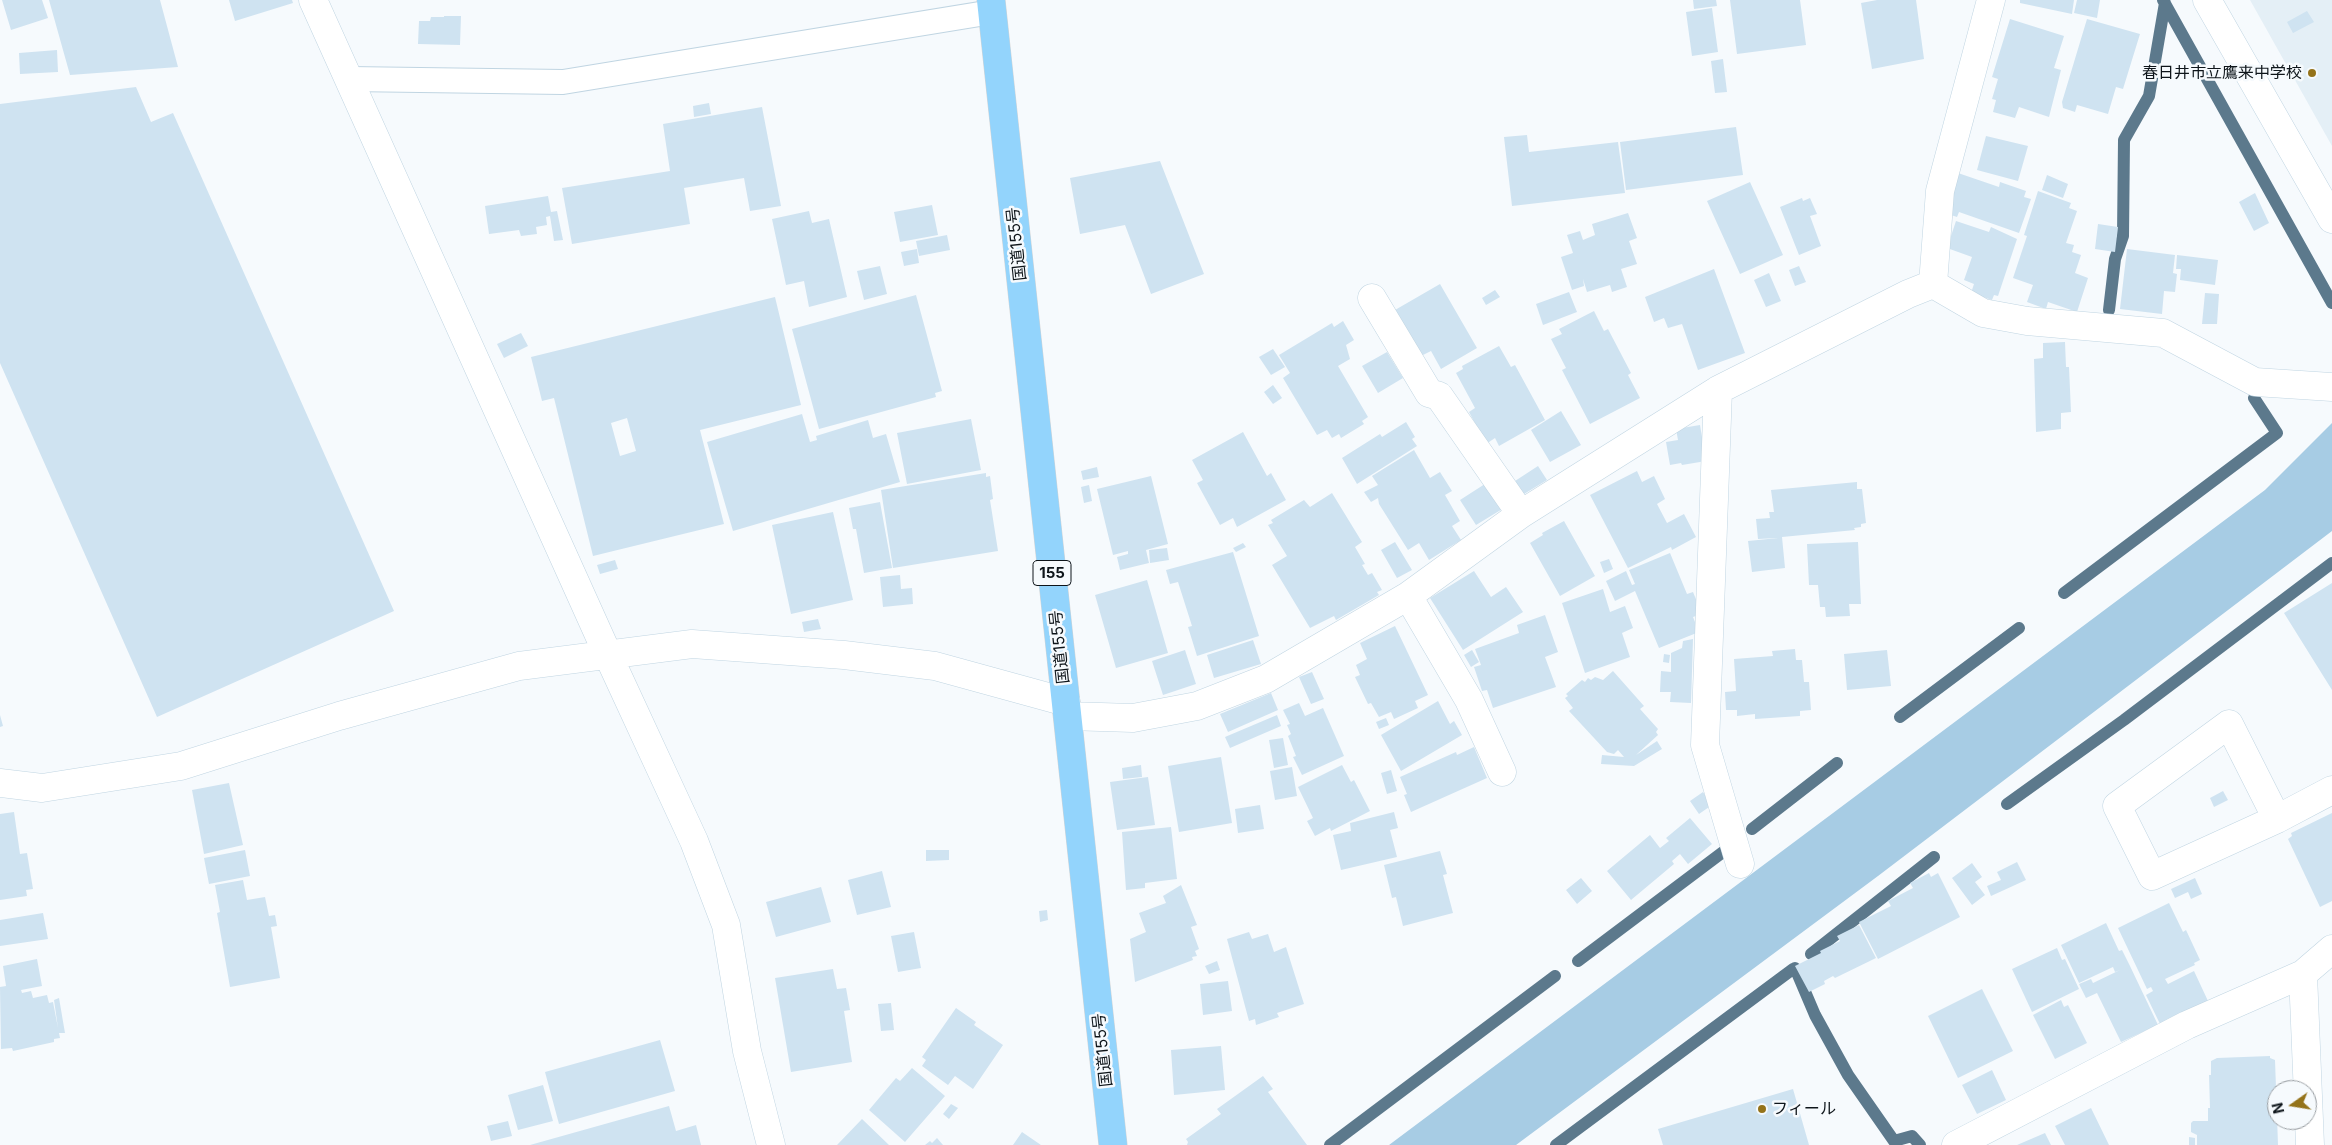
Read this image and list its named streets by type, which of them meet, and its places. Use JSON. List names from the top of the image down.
{
  "streets": {
    "highway": ["国道155号", "155"]
  },
  "places": ["春日井市立鷹来中学校", "フィール"],
  "north": "left"
}
